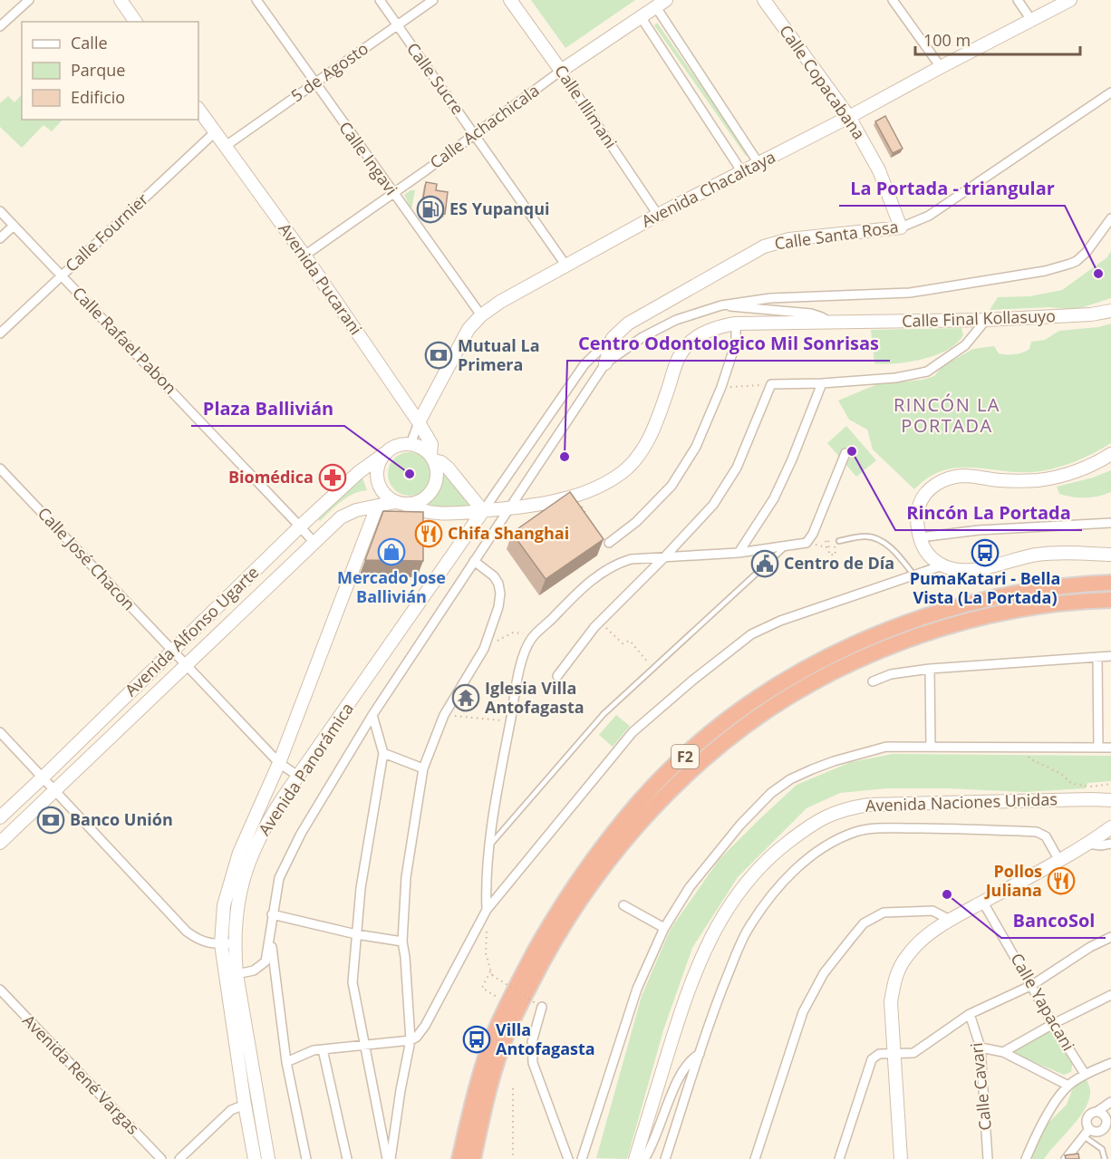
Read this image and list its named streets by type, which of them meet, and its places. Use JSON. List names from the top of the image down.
{
  "streets": {
    "highway": ["F2"],
    "street": [
      "5 de Agosto",
      "Calle Sucre",
      "Calle Copacabana",
      "Calle Illimani",
      "Calle Achachicala",
      "Calle Ingavi",
      "Avenida Chacaltaya",
      "Calle Fournier",
      "Calle Santa Rosa",
      "Avenida Pucarani",
      "Calle Final Kollasuyo",
      "Calle Rafael Pabon",
      "Calle José Chacon",
      "Avenida Alfonso Ugarte",
      "Avenida Panorámica",
      "Avenida Naciones Unidas",
      "Calle Yapacani",
      "Avenida René Vargas",
      "Calle Cavari"
    ]
  },
  "crossings": [
    ["5 de Agosto", "Calle Sucre"],
    ["5 de Agosto", "Calle Ingavi"],
    ["5 de Agosto", "Avenida Pucarani"],
    ["Calle Sucre", "Calle Achachicala"],
    ["Calle Sucre", "Avenida Chacaltaya"],
    ["Calle Copacabana", "Avenida Chacaltaya"],
    ["Calle Copacabana", "Calle Santa Rosa"],
    ["Calle Illimani", "Calle Achachicala"],
    ["Calle Illimani", "Avenida Chacaltaya"],
    ["Calle Achachicala", "Calle Ingavi"],
    ["Calle Achachicala", "Avenida Pucarani"],
    ["Calle Ingavi", "Avenida Chacaltaya"],
    ["Avenida Chacaltaya", "Avenida Pucarani"],
    ["Avenida Chacaltaya", "Calle Final Kollasuyo"],
    ["Avenida Chacaltaya", "Avenida Alfonso Ugarte"],
    ["Calle Fournier", "Avenida Pucarani"],
    ["Calle Fournier", "Calle Rafael Pabon"],
    ["Calle Santa Rosa", "Calle Final Kollasuyo"],
    ["Calle Santa Rosa", "Avenida Panorámica"],
    ["Avenida Pucarani", "Calle Final Kollasuyo"],
    ["Avenida Pucarani", "Avenida Alfonso Ugarte"],
    ["Calle Final Kollasuyo", "Avenida Alfonso Ugarte"],
    ["Calle Final Kollasuyo", "Avenida Panorámica"],
    ["Calle Rafael Pabon", "Avenida Alfonso Ugarte"],
    ["Calle José Chacon", "Avenida Alfonso Ugarte"],
    ["Avenida Alfonso Ugarte", "Avenida Panorámica"],
    ["Calle Yapacani", "Calle Cavari"]
  ],
  "districts": ["RINCÓN LA PORTADA"],
  "places": {
    "fuel station": ["ES Yupanqui"],
    "other": [
      "La Portada - triangular",
      "Rincón La Portada",
      "Centro Odontologico Mil Sonrisas",
      "Plaza Ballivián",
      "BancoSol"
    ],
    "bank": ["Mutual La Primera", "Banco Unión"],
    "pharmacy": ["Biomédica"],
    "restaurant": ["Chifa Shanghai", "Pollos Juliana"],
    "shop": ["Mercado Jose Ballivián"],
    "bus stop": ["PumaKatari - Bella Vista (La Portada)", "Villa Antofagasta"],
    "public building": ["Centro de Día"],
    "temple": ["Iglesia Villa Antofagasta"]
  },
  "legend": ["Calle", "Parque", "Edificio"],
  "scale_bar": "100 m"
}
